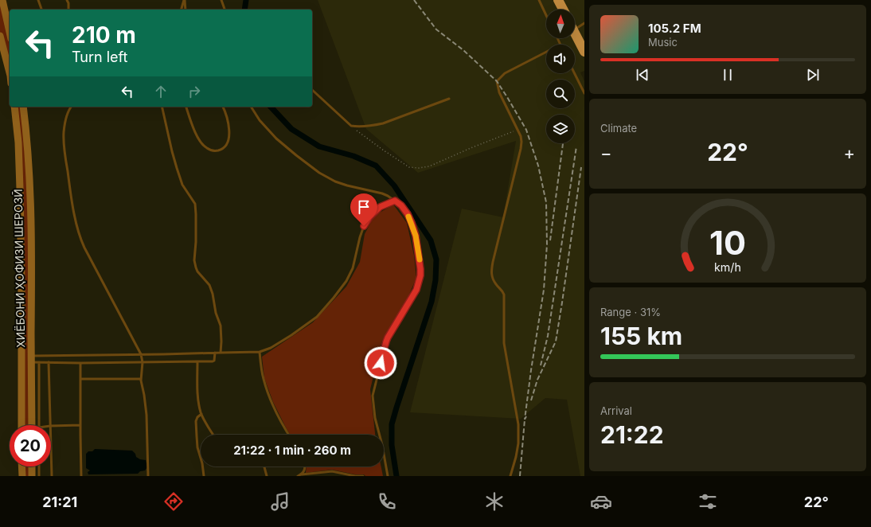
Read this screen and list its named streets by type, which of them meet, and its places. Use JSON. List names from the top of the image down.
{
  "streets": {
    "main road": ["ХИЁБОНИ ҲОФИЗИ ШЕРОЗӢ"]
  },
  "north": "top",
  "page": {
    "turn": ["210 m", "Turn left"],
    "song": ["105.2 FM", "Music"],
    "tile": [
      "Climate",
      ["Range · 31%", "155 km"],
      ["Arrival", "21:22"]
    ],
    "heat": ["−", "22°", "+"],
    "limit": "20",
    "trip": "21:22 · 1 min · 260 m",
    "tabs": ["21:21", "22°"],
    "gauge": ["10", "km/h"]
  }
}
